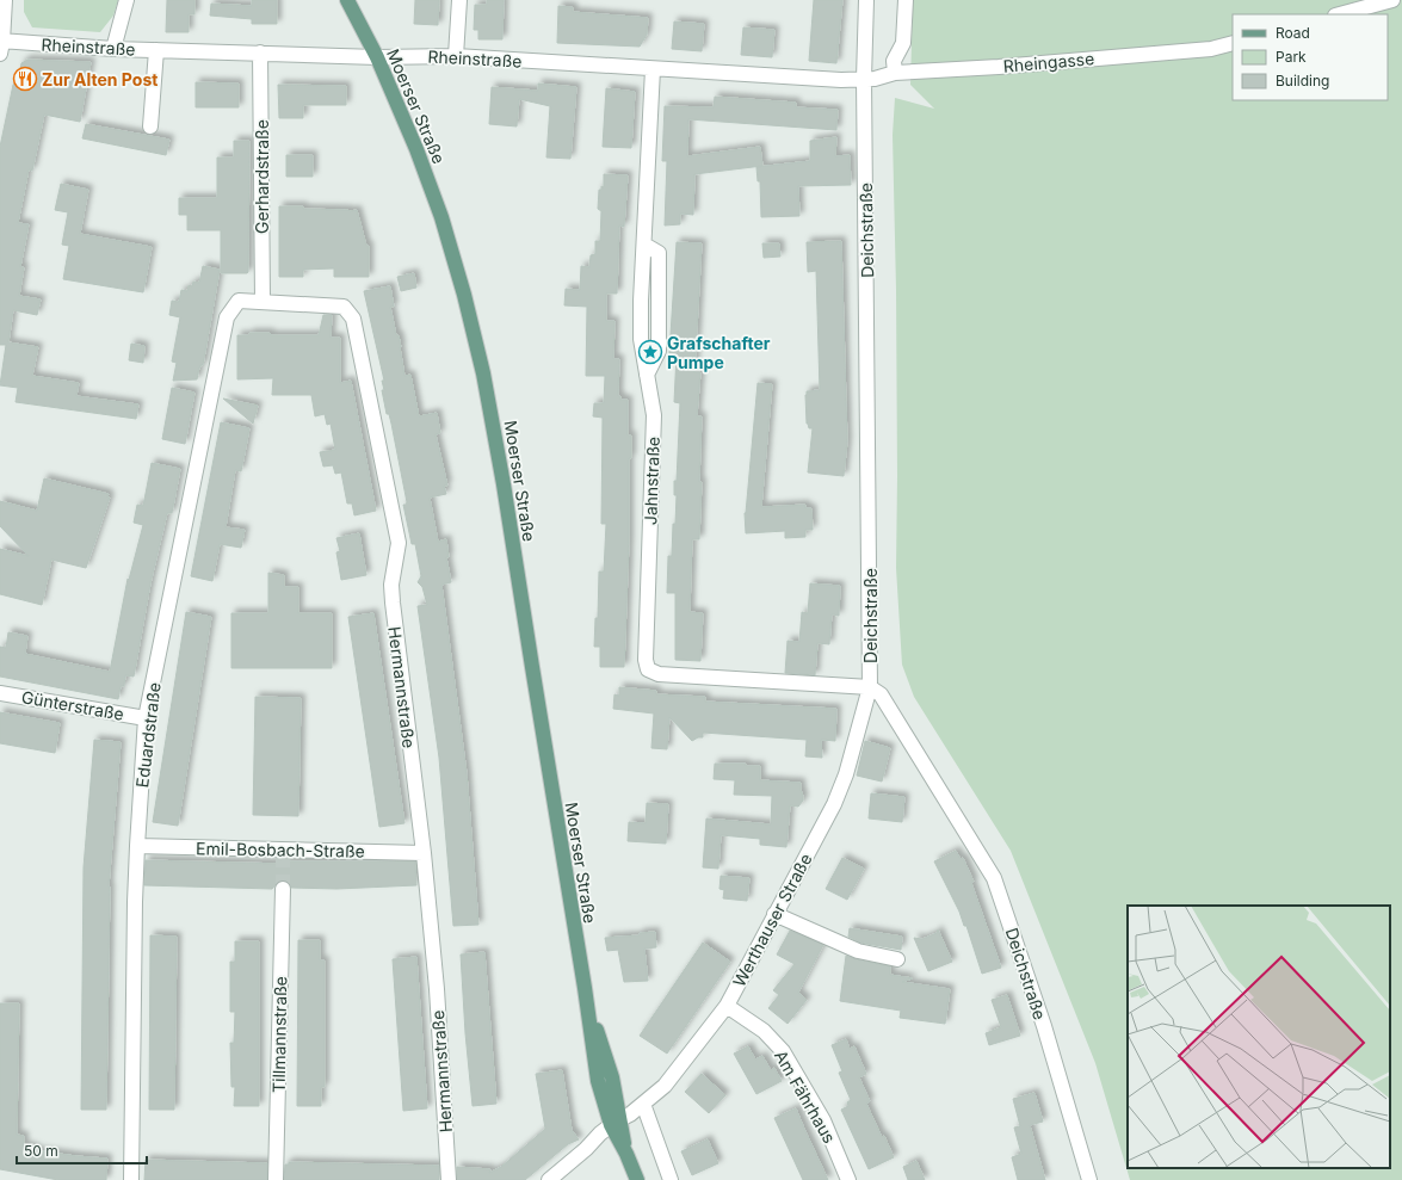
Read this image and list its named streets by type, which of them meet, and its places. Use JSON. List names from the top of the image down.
{
  "streets": {
    "main road": ["Moerser Straße"],
    "street": [
      "Rheinstraße",
      "Rheingasse",
      "Gerhardstraße",
      "Deichstraße",
      "Jahnstraße",
      "Hermannstraße",
      "Günterstraße",
      "Eduardstraße",
      "Emil-Bosbach-Straße",
      "Werthauser Straße",
      "Tillmannstraße",
      "Am Fährhaus"
    ]
  },
  "crossings": [
    ["Rheinstraße", "Rheingasse"],
    ["Rheinstraße", "Moerser Straße"],
    ["Rheinstraße", "Gerhardstraße"],
    ["Rheinstraße", "Deichstraße"],
    ["Rheinstraße", "Jahnstraße"],
    ["Rheingasse", "Deichstraße"],
    ["Moerser Straße", "Werthauser Straße"],
    ["Gerhardstraße", "Hermannstraße"],
    ["Deichstraße", "Jahnstraße"],
    ["Deichstraße", "Werthauser Straße"],
    ["Jahnstraße", "Werthauser Straße"],
    ["Hermannstraße", "Eduardstraße"],
    ["Hermannstraße", "Emil-Bosbach-Straße"],
    ["Günterstraße", "Eduardstraße"],
    ["Eduardstraße", "Emil-Bosbach-Straße"],
    ["Werthauser Straße", "Am Fährhaus"]
  ],
  "places": {
    "restaurant": ["Zur Alten Post"],
    "place": ["Grafschafter Pumpe"]
  },
  "legend": ["Road", "Park", "Building"],
  "scale_bar": "50 m"
}
